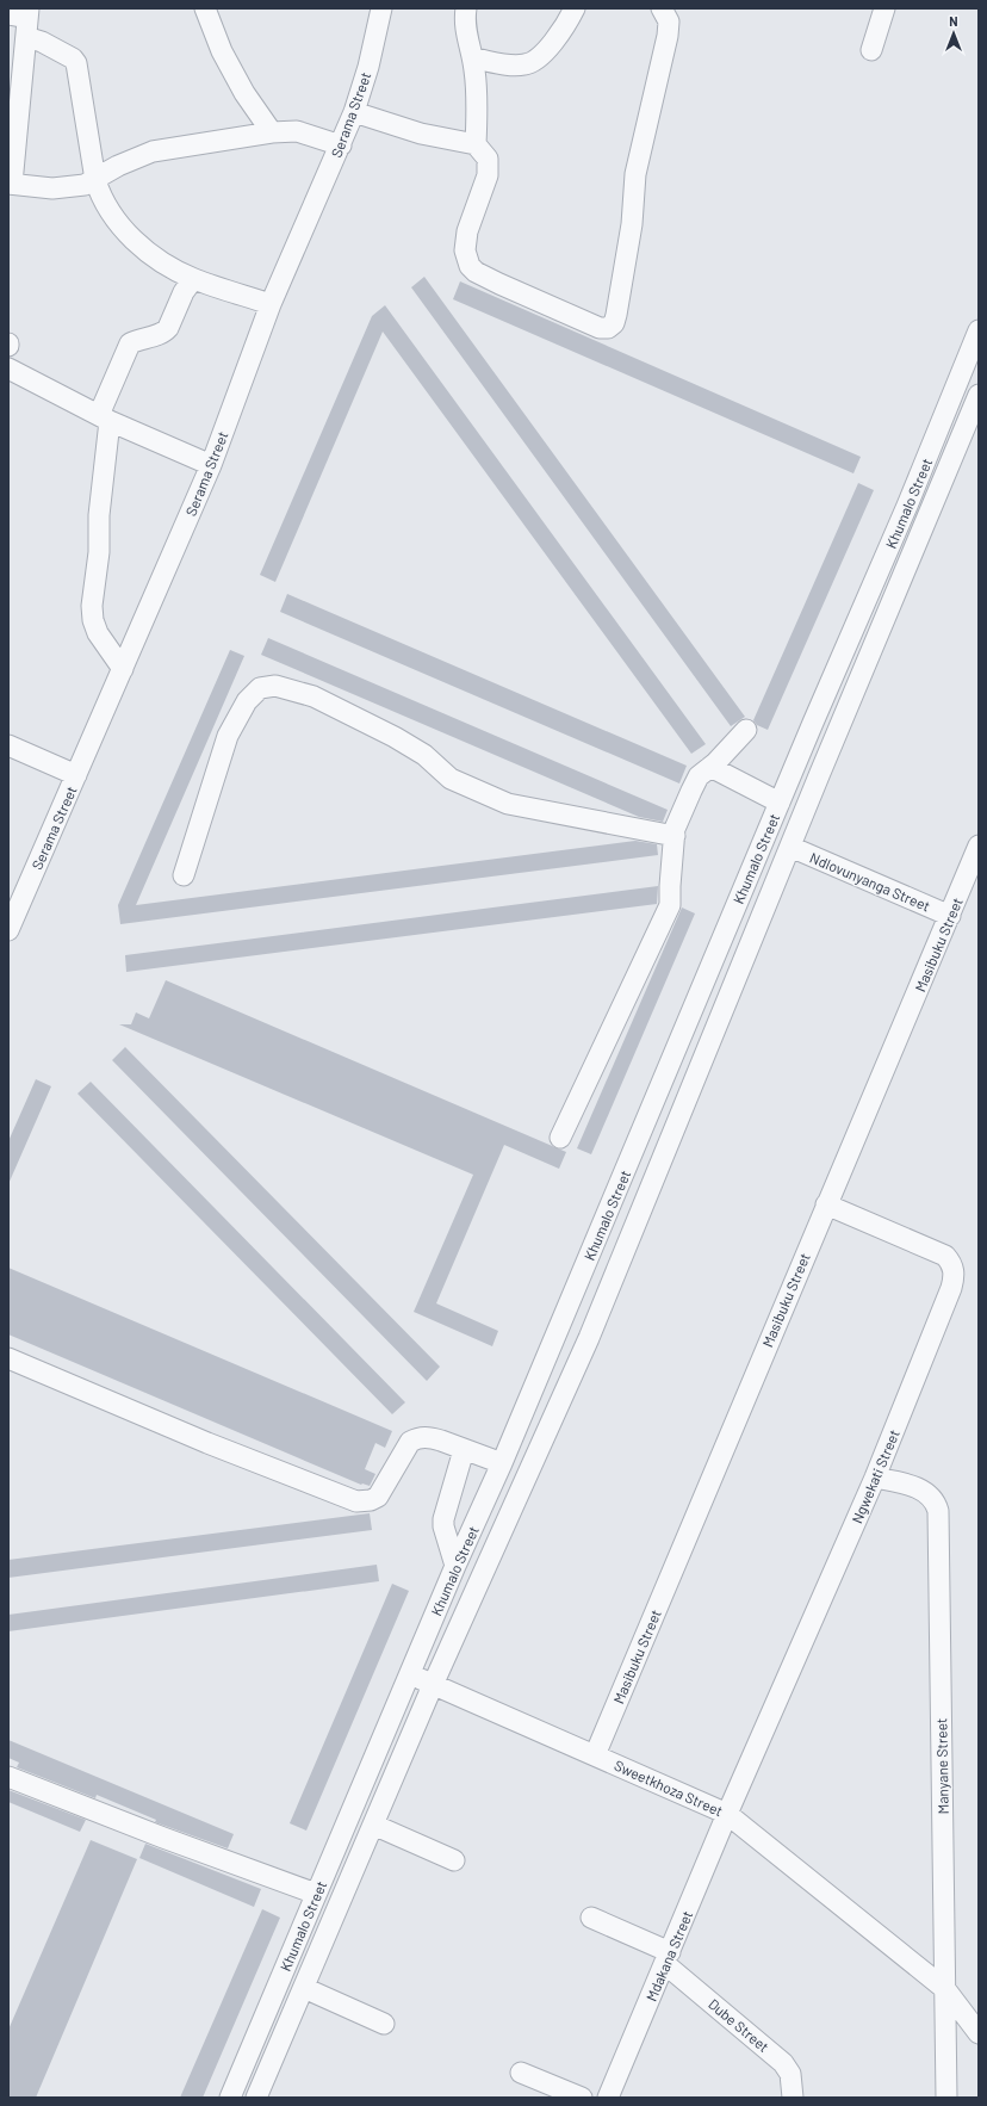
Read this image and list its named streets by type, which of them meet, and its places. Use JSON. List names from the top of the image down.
{
  "streets": {
    "street": [
      "Serama Street",
      "Khumalo Street",
      "Ndlovunyanga Street",
      "Masibuku Street",
      "Ngwekati Street",
      "Manyane Street",
      "Sweetkhoza Street",
      "Mdakana Street",
      "Dube Street"
    ]
  },
  "crossings": [
    ["Khumalo Street", "Ndlovunyanga Street"],
    ["Khumalo Street", "Sweetkhoza Street"],
    ["Ndlovunyanga Street", "Masibuku Street"],
    ["Masibuku Street", "Ngwekati Street"],
    ["Masibuku Street", "Sweetkhoza Street"],
    ["Ngwekati Street", "Manyane Street"],
    ["Ngwekati Street", "Sweetkhoza Street"],
    ["Ngwekati Street", "Mdakana Street"],
    ["Manyane Street", "Sweetkhoza Street"],
    ["Sweetkhoza Street", "Mdakana Street"],
    ["Mdakana Street", "Dube Street"]
  ],
  "north": "top"
}
